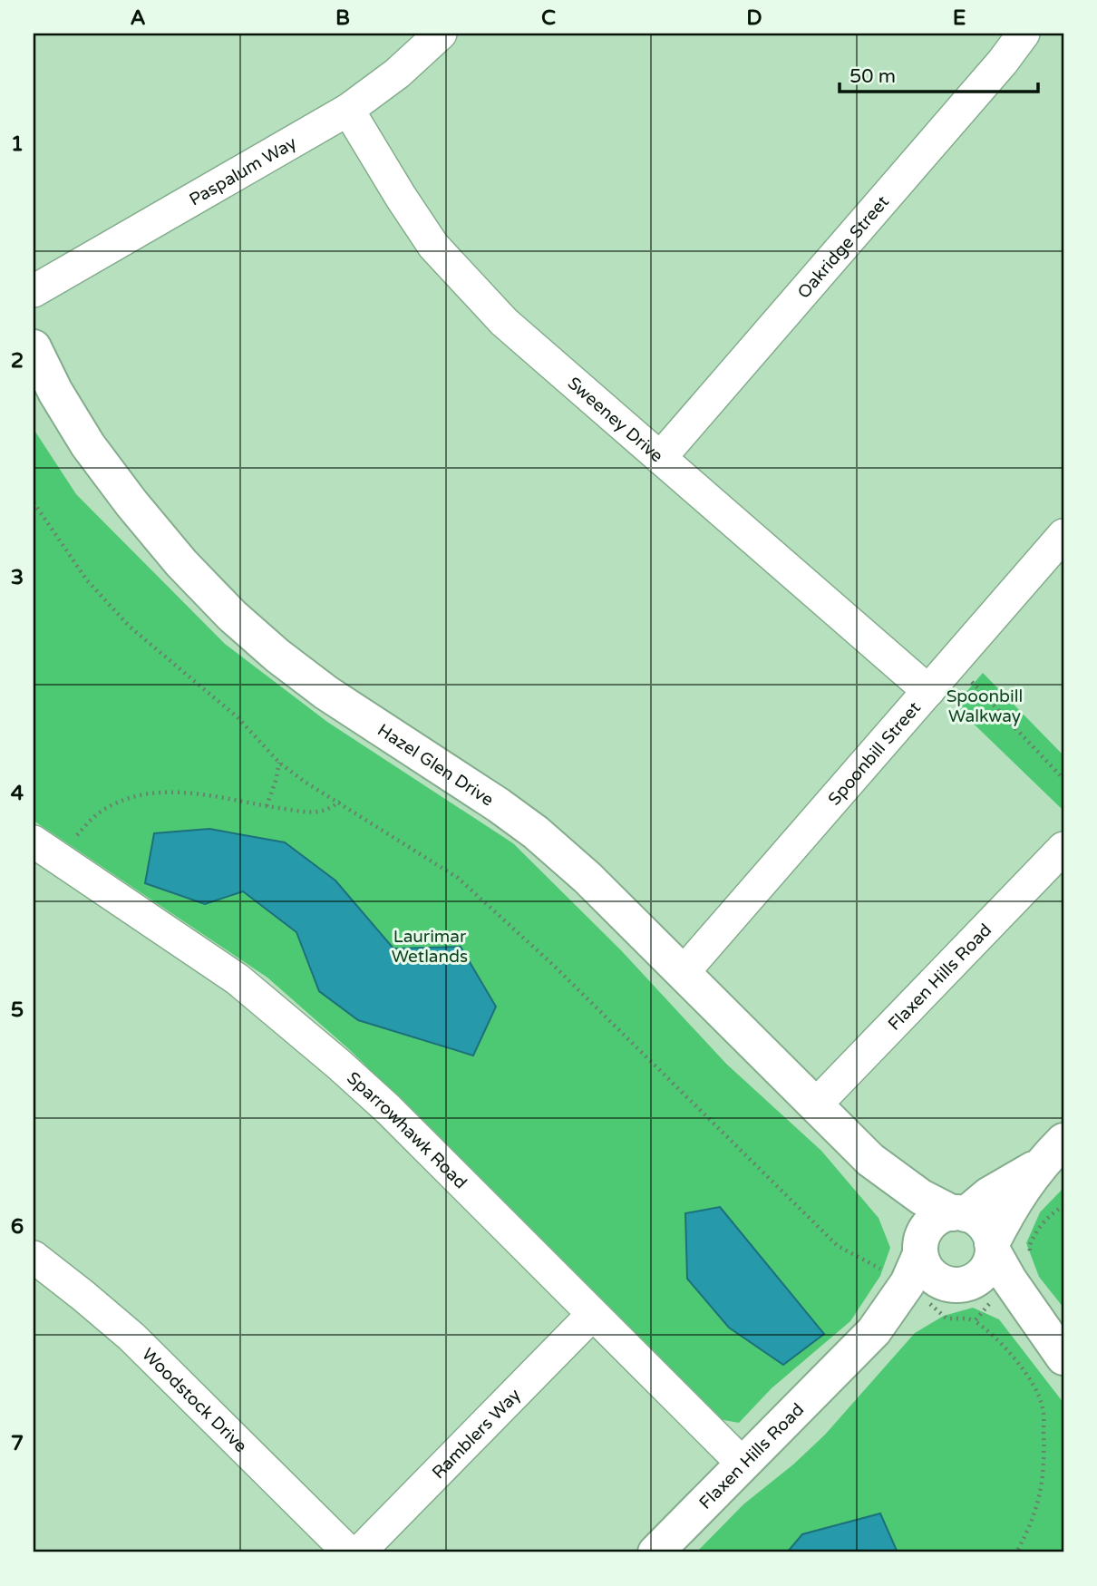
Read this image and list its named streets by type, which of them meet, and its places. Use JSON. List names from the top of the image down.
{
  "streets": {
    "street": [
      "Paspalum Way",
      "Oakridge Street",
      "Sweeney Drive",
      "Spoonbill Street",
      "Hazel Glen Drive",
      "Flaxen Hills Road",
      "Sparrowhawk Road",
      "Woodstock Drive",
      "Ramblers Way"
    ]
  },
  "crossings": [
    ["Paspalum Way", "Sweeney Drive"],
    ["Oakridge Street", "Sweeney Drive"],
    ["Sweeney Drive", "Spoonbill Street"],
    ["Spoonbill Street", "Hazel Glen Drive"],
    ["Hazel Glen Drive", "Flaxen Hills Road"],
    ["Flaxen Hills Road", "Sparrowhawk Road"],
    ["Sparrowhawk Road", "Ramblers Way"]
  ],
  "parks": ["Spoonbill Walkway", "Laurimar Wetlands"],
  "scale_bar": "50 m",
  "grid": {
    "columns": [
      "A",
      "B",
      "C",
      "D",
      "E"
    ],
    "rows": [
      "1",
      "2",
      "3",
      "4",
      "5",
      "6",
      "7"
    ]
  }
}
